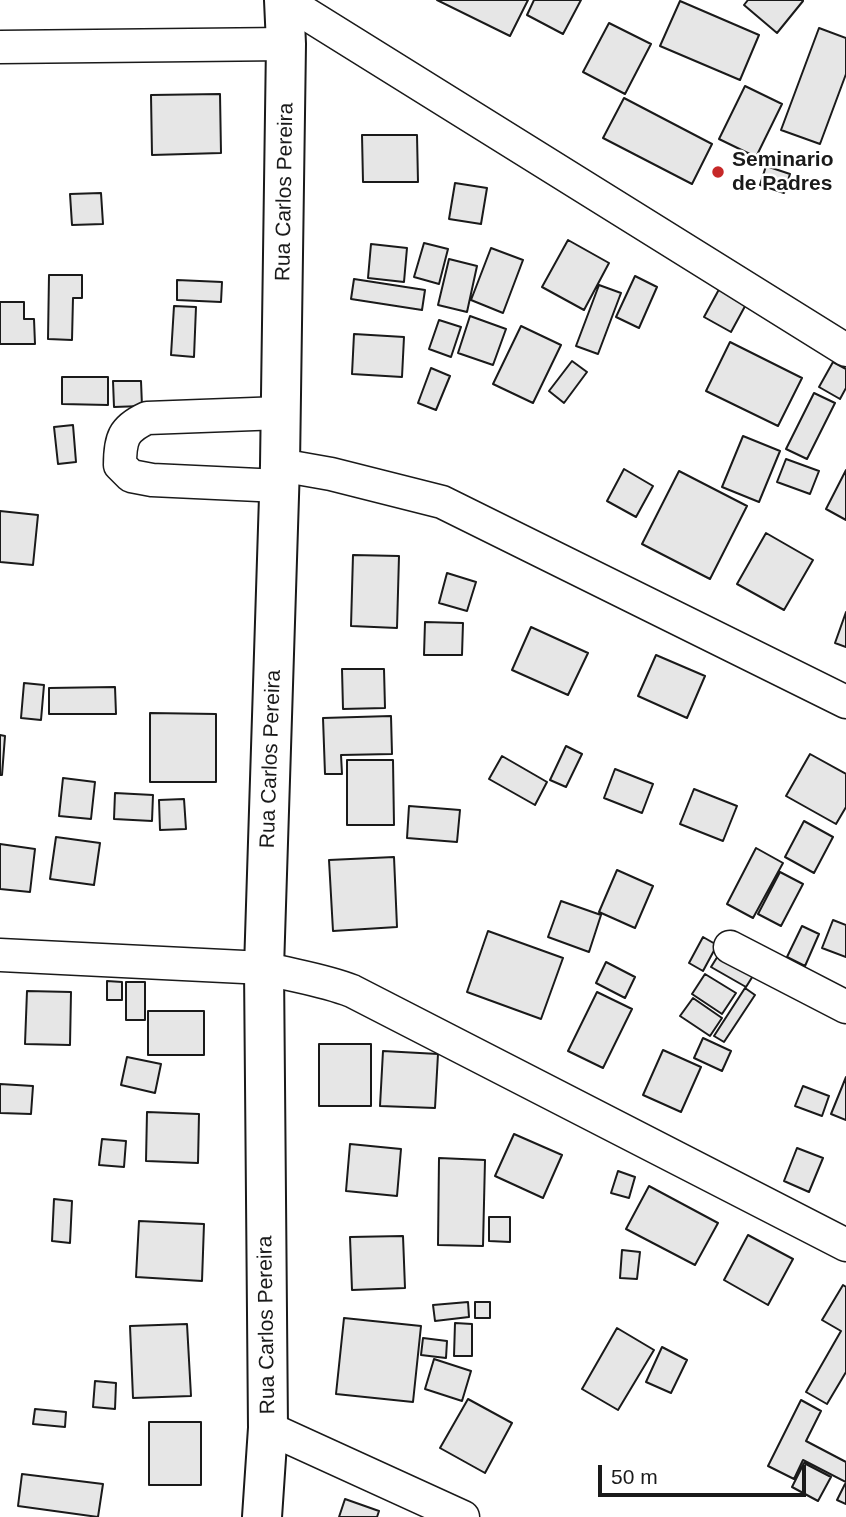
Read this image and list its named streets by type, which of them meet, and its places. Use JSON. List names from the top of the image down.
{
  "streets": {
    "main road": ["Rua Carlos Pereira"]
  },
  "places": ["Seminario de Padres"],
  "scale_bar": "50 m"
}
